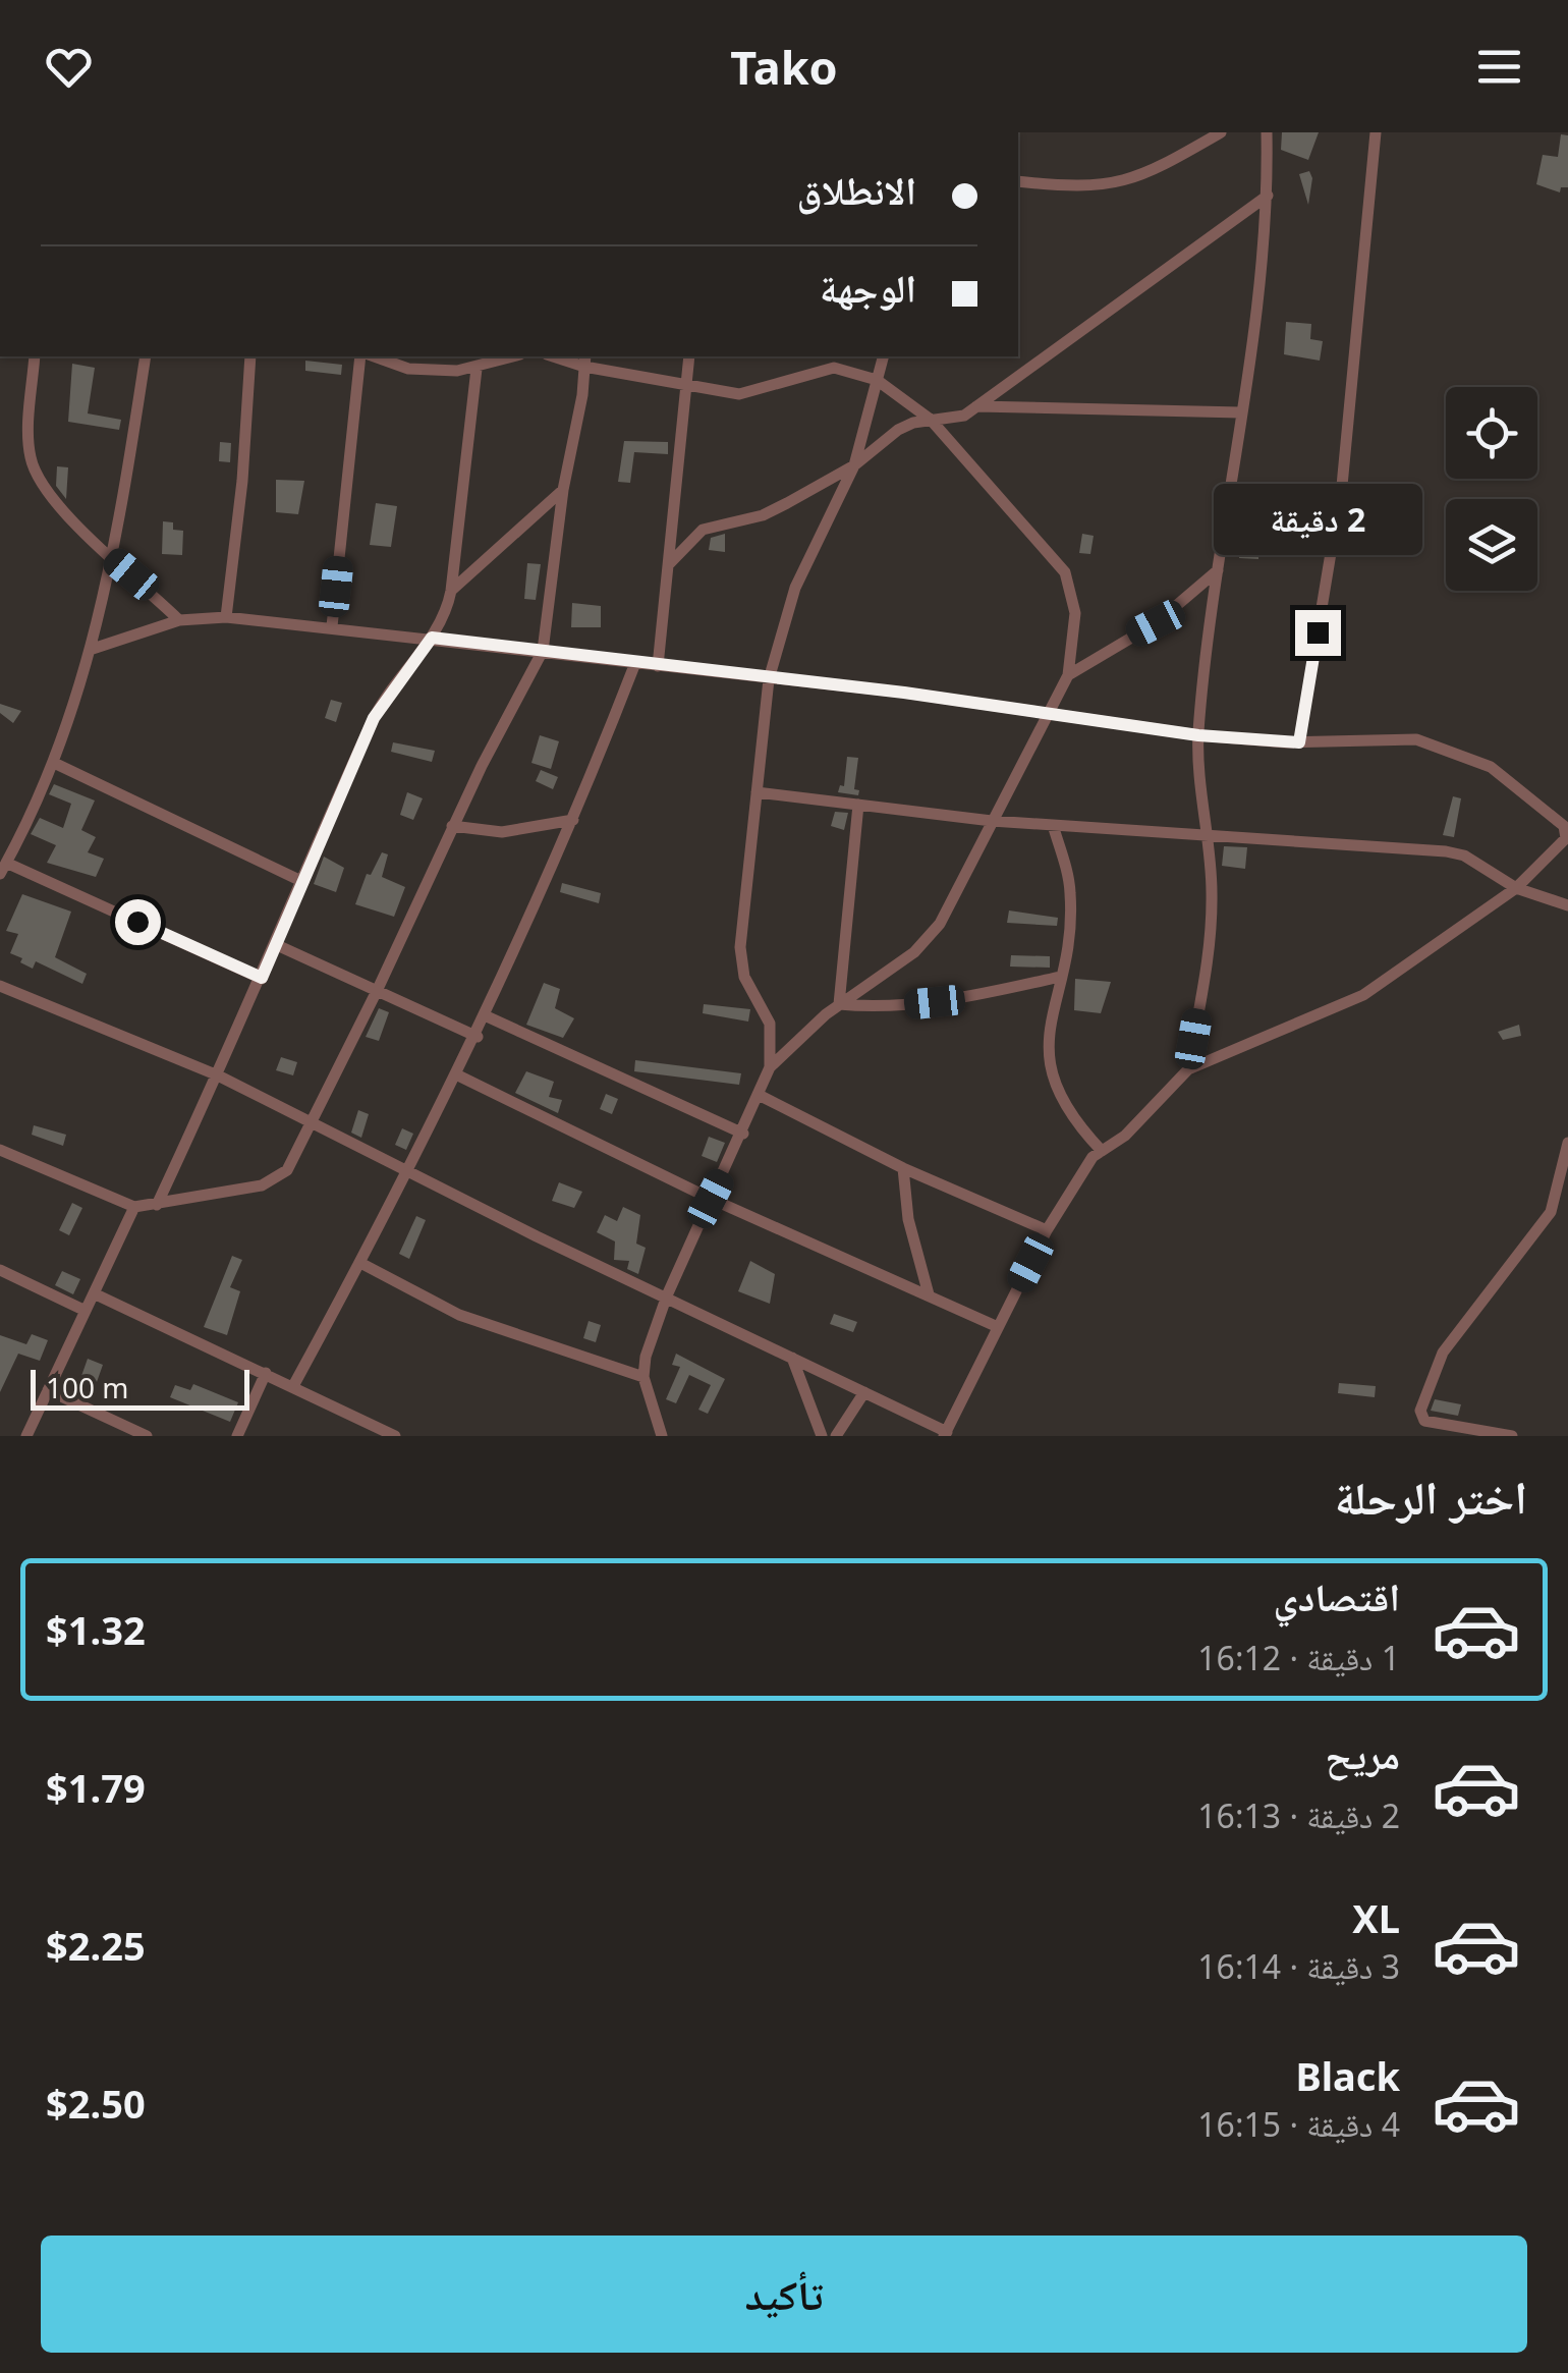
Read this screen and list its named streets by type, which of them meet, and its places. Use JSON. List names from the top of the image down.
{
  "scale_bar": "100 m",
  "page": {
    "header": "Tako",
    "banner": ["الانطلاق", "الوجهة"],
    "bubble": "2 دقيقة",
    "scale": "100 m",
    "heading": "اختر الرحلة",
    "list": [
      {
        "name": "اقتصادي",
        "note": "1 دقيقة · 16:12",
        "value": "$1.32"
      },
      {
        "name": "مريح",
        "note": "2 دقيقة · 16:13",
        "value": "$1.79"
      },
      {
        "name": "XL",
        "note": "3 دقيقة · 16:14",
        "value": "$2.25"
      },
      {
        "name": "Black",
        "note": "4 دقيقة · 16:15",
        "value": "$2.50"
      }
    ],
    "buttons": "تأكيد"
  }
}
